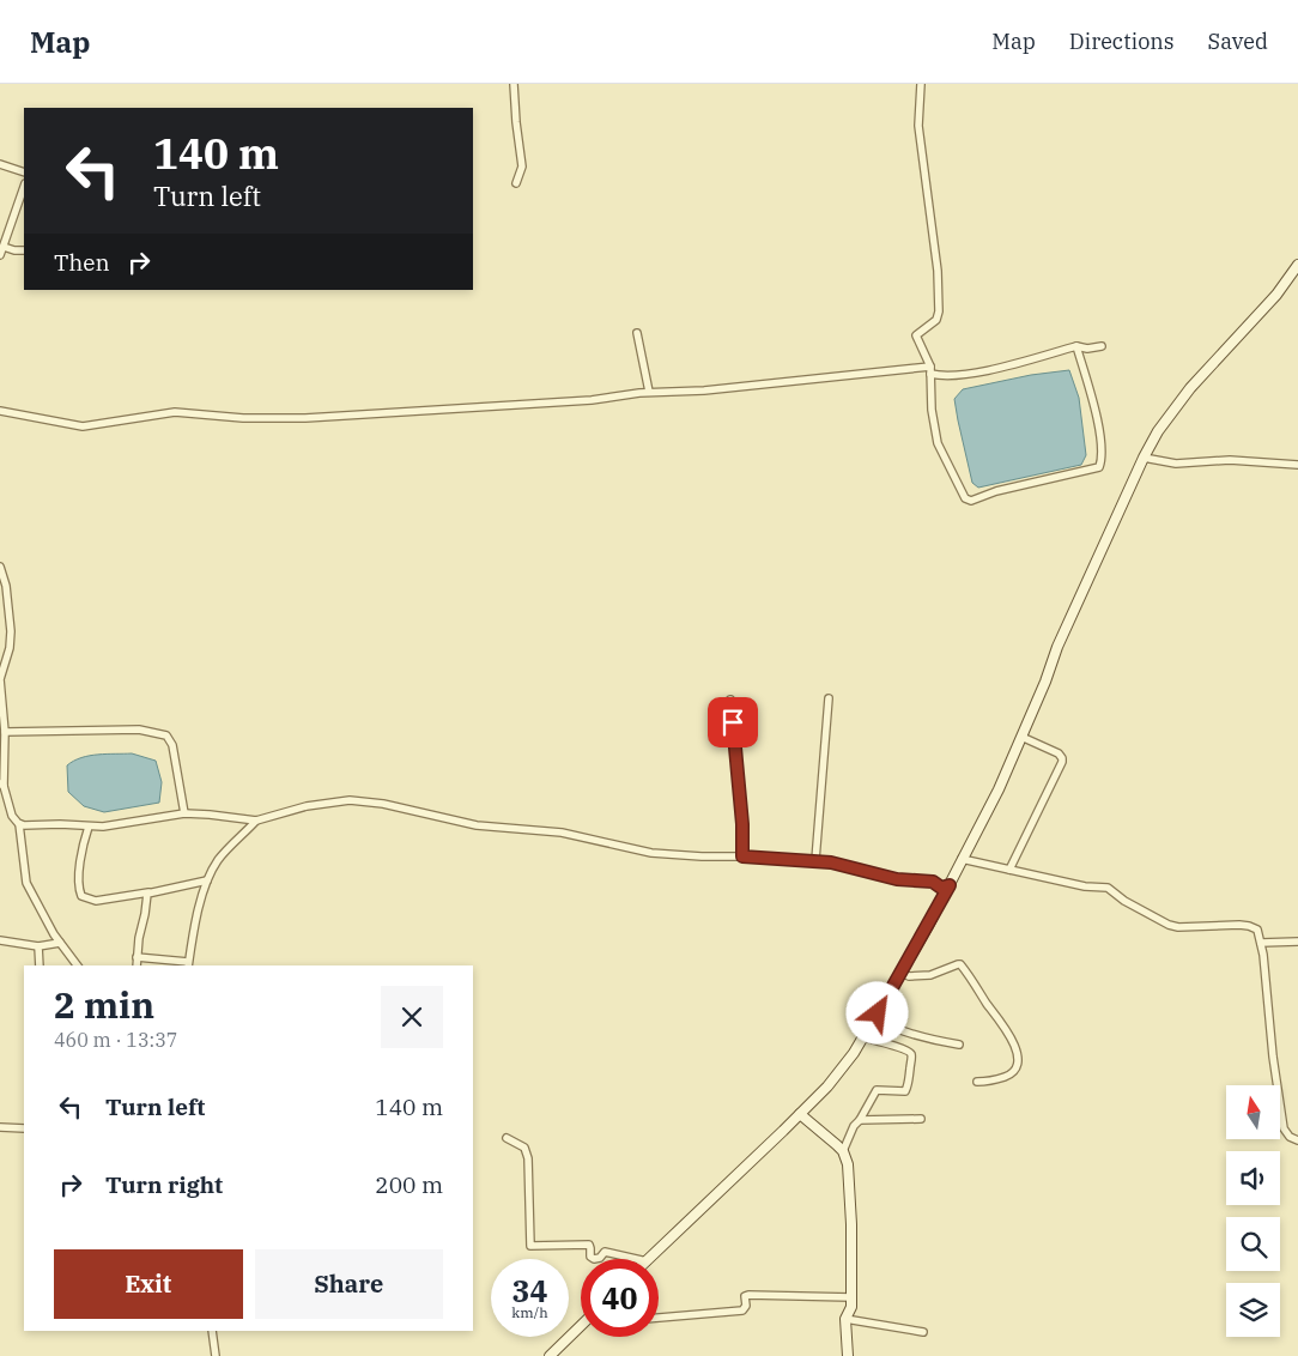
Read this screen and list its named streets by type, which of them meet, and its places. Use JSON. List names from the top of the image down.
{
  "north": "top",
  "page": {
    "header": "Map",
    "nav": ["Map", "Directions", "Saved"],
    "turn": ["140 m", "Turn left"],
    "then": "Then",
    "heading": ["2 min", "460 m · 13:37"],
    "list": [
      {
        "name": "Turn left",
        "value": "140 m"
      },
      {
        "name": "Turn right",
        "value": "200 m"
      }
    ],
    "buttons": ["Exit", "Share"],
    "speed": "34 km/h",
    "limit": "40"
  }
}
